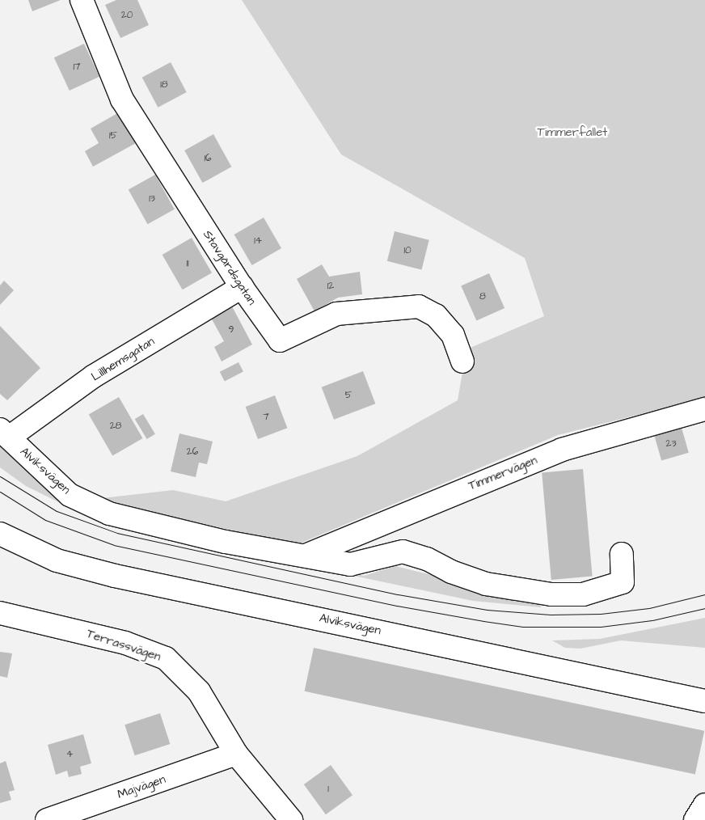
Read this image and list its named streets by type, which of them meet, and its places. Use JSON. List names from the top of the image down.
{
  "streets": {
    "street": [
      "Stavgårdsgatan",
      "Lillhemsgatan",
      "Alviksvägen",
      "Timmervägen",
      "Terrassvägen",
      "Majvägen"
    ]
  },
  "crossings": [
    ["Stavgårdsgatan", "Lillhemsgatan"],
    ["Lillhemsgatan", "Alviksvägen"],
    ["Alviksvägen", "Timmervägen"],
    ["Terrassvägen", "Majvägen"]
  ],
  "parks": ["Timmerfallet"],
  "house_numbers": [
    "20",
    "17",
    "18",
    "15",
    "16",
    "13",
    "14",
    "10",
    "11",
    "12",
    "8",
    "9",
    "5",
    "7",
    "28",
    "23",
    "26",
    "4",
    "1"
  ]
}
